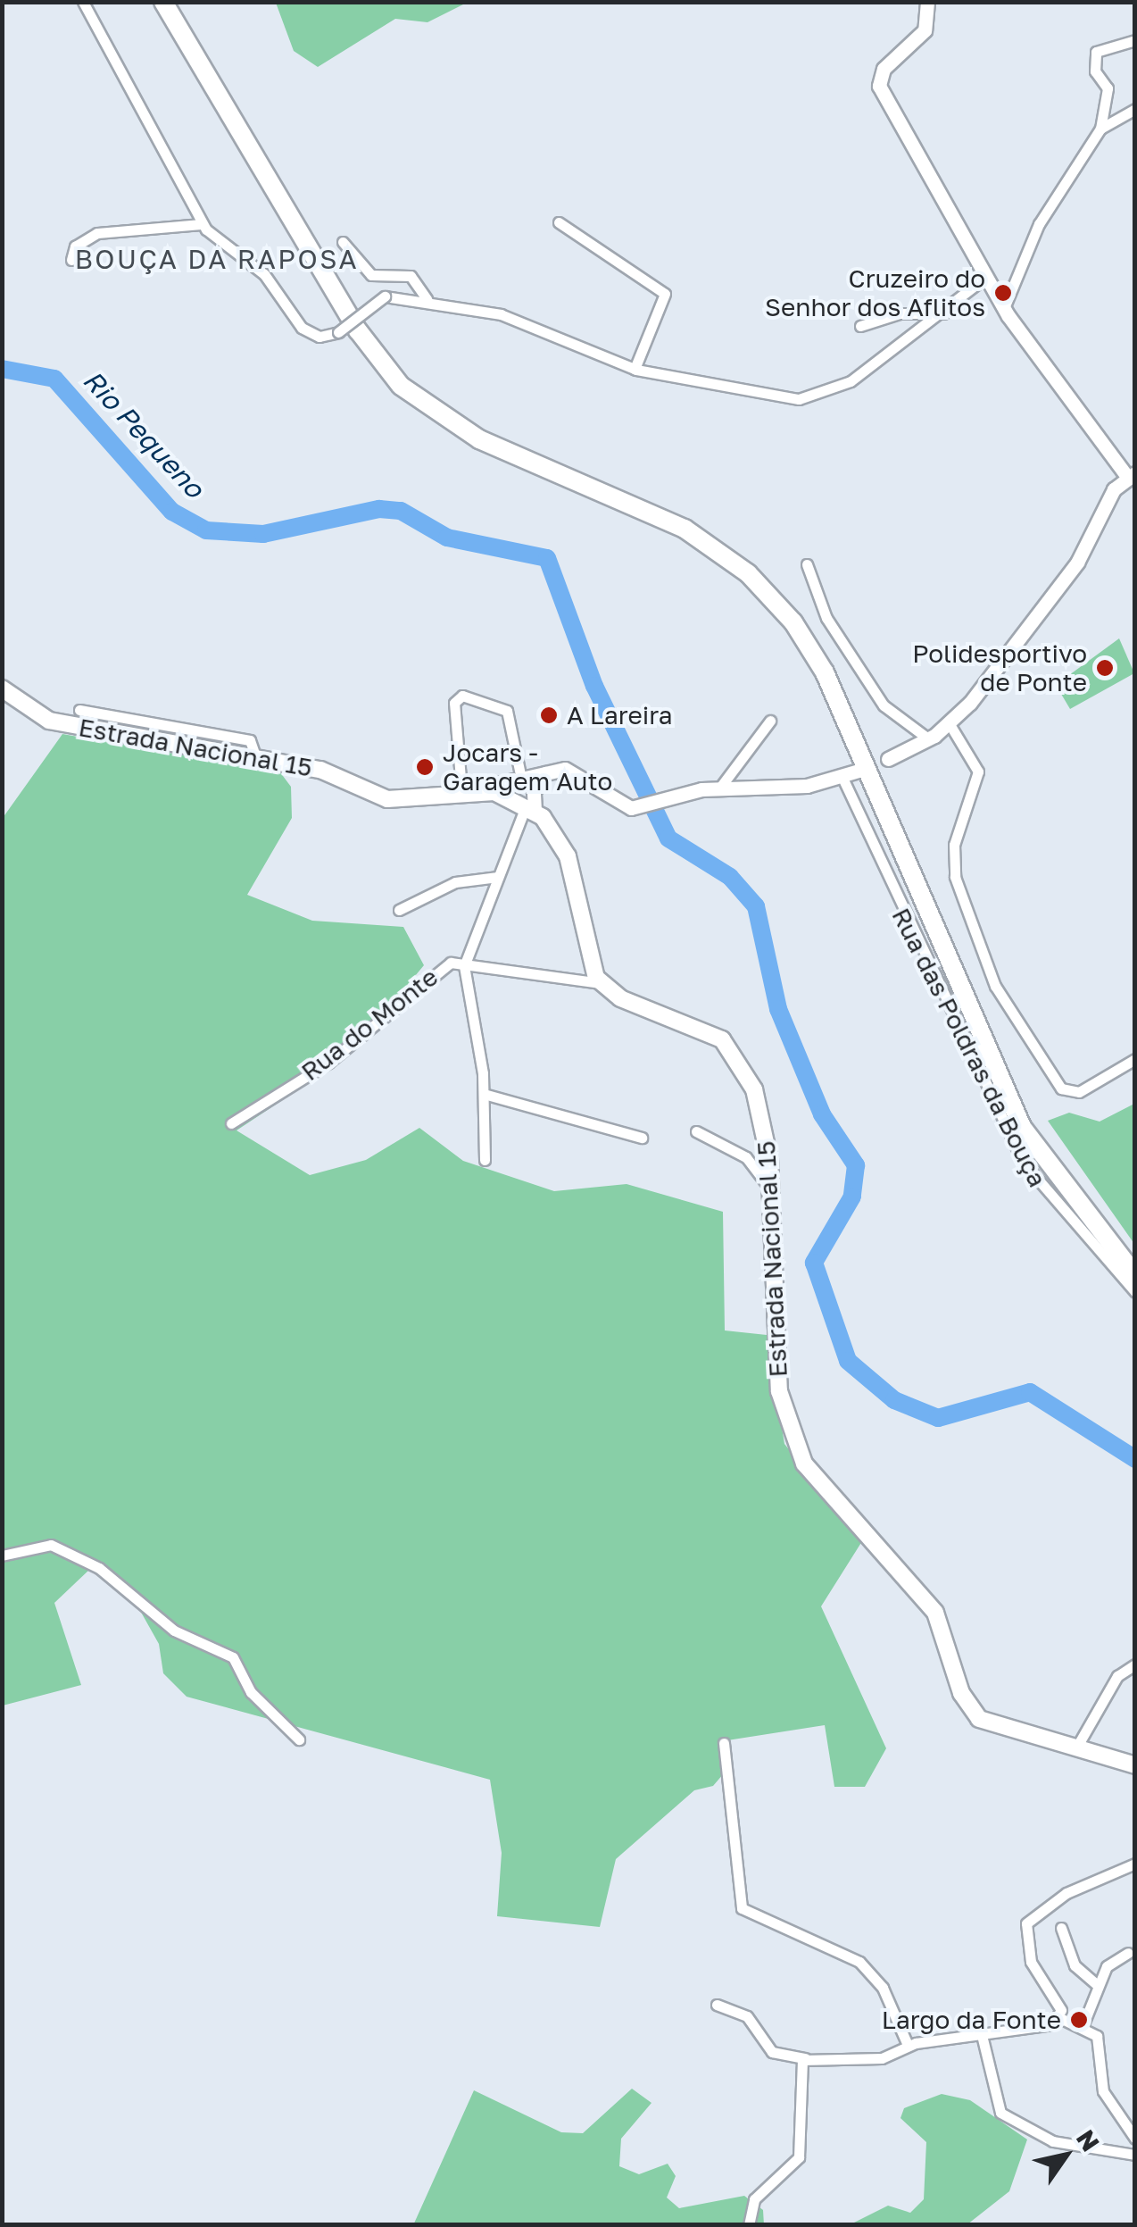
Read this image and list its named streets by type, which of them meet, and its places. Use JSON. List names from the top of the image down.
{
  "streets": {
    "main road": ["Estrada Nacional 15"],
    "street": ["Rua do Monte", "Rua das Poldras da Bouça"]
  },
  "districts": ["BOUÇA DA RAPOSA"],
  "water": ["Rio Pequeno"],
  "places": [
    "Cruzeiro do Senhor dos Aflitos",
    "Polidesportivo de Ponte",
    "A Lareira",
    "Jocars - Garagem Auto",
    "Largo da Fonte"
  ],
  "north": "top right"
}
